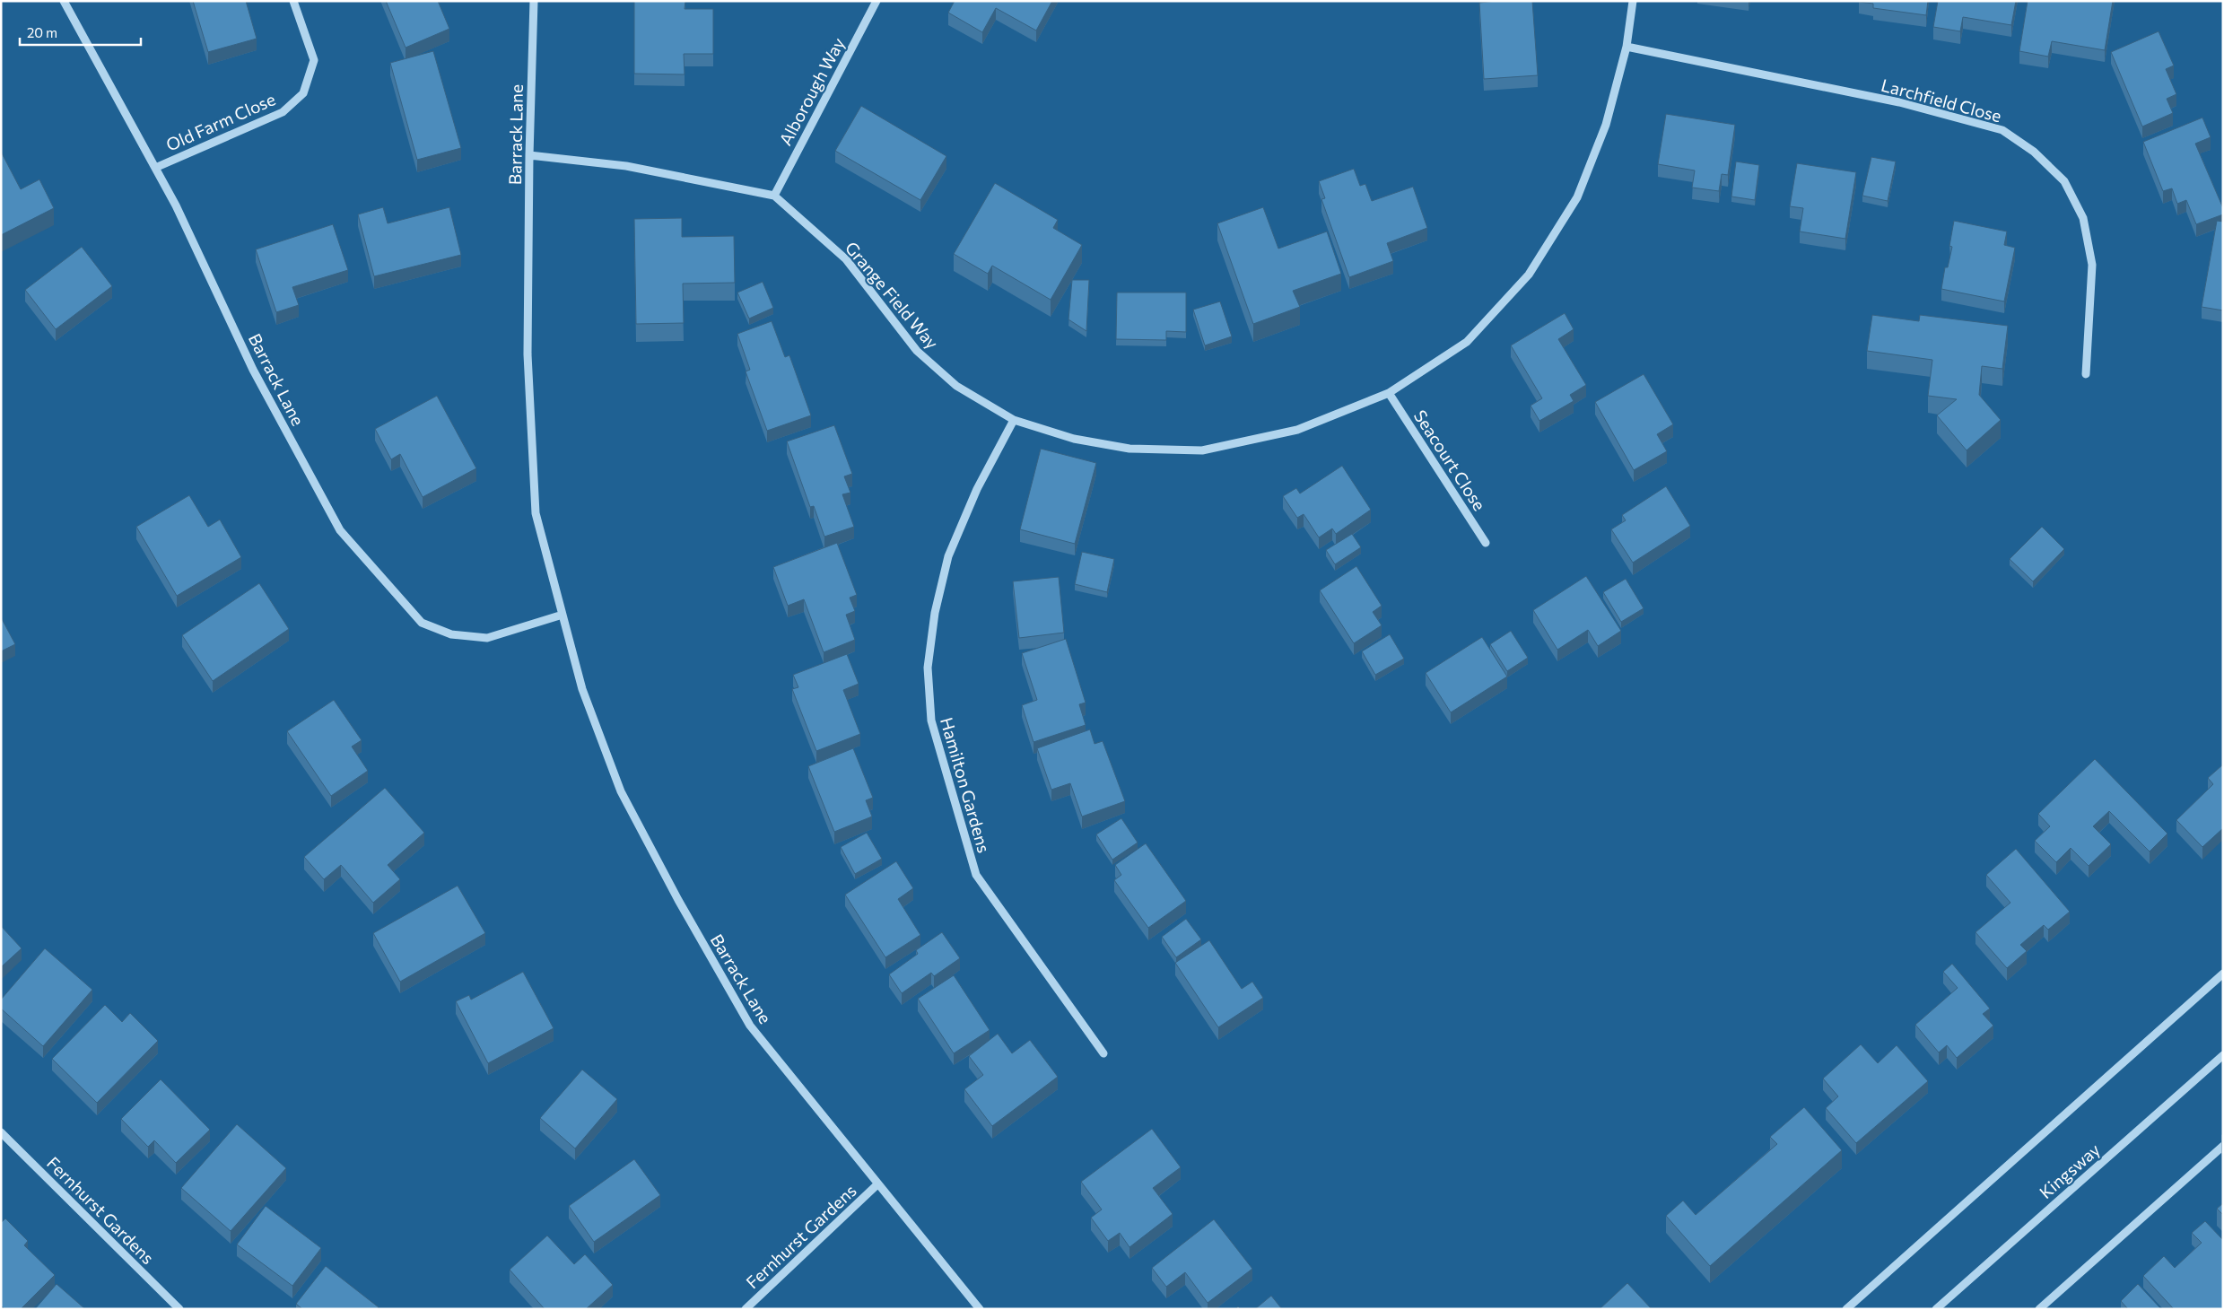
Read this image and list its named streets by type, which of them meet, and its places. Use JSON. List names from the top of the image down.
{
  "streets": {
    "street": [
      "Alborough Way",
      "Larchfield Close",
      "Old Farm Close",
      "Barrack Lane",
      "Grange Field Way",
      "Seacourt Close",
      "Hamilton Gardens",
      "Kingsway",
      "Fernhurst Gardens"
    ]
  },
  "crossings": [
    ["Alborough Way", "Grange Field Way"],
    ["Larchfield Close", "Grange Field Way"],
    ["Old Farm Close", "Barrack Lane"],
    ["Barrack Lane", "Fernhurst Gardens"],
    ["Grange Field Way", "Seacourt Close"],
    ["Grange Field Way", "Hamilton Gardens"]
  ],
  "scale_bar": "20 m"
}
